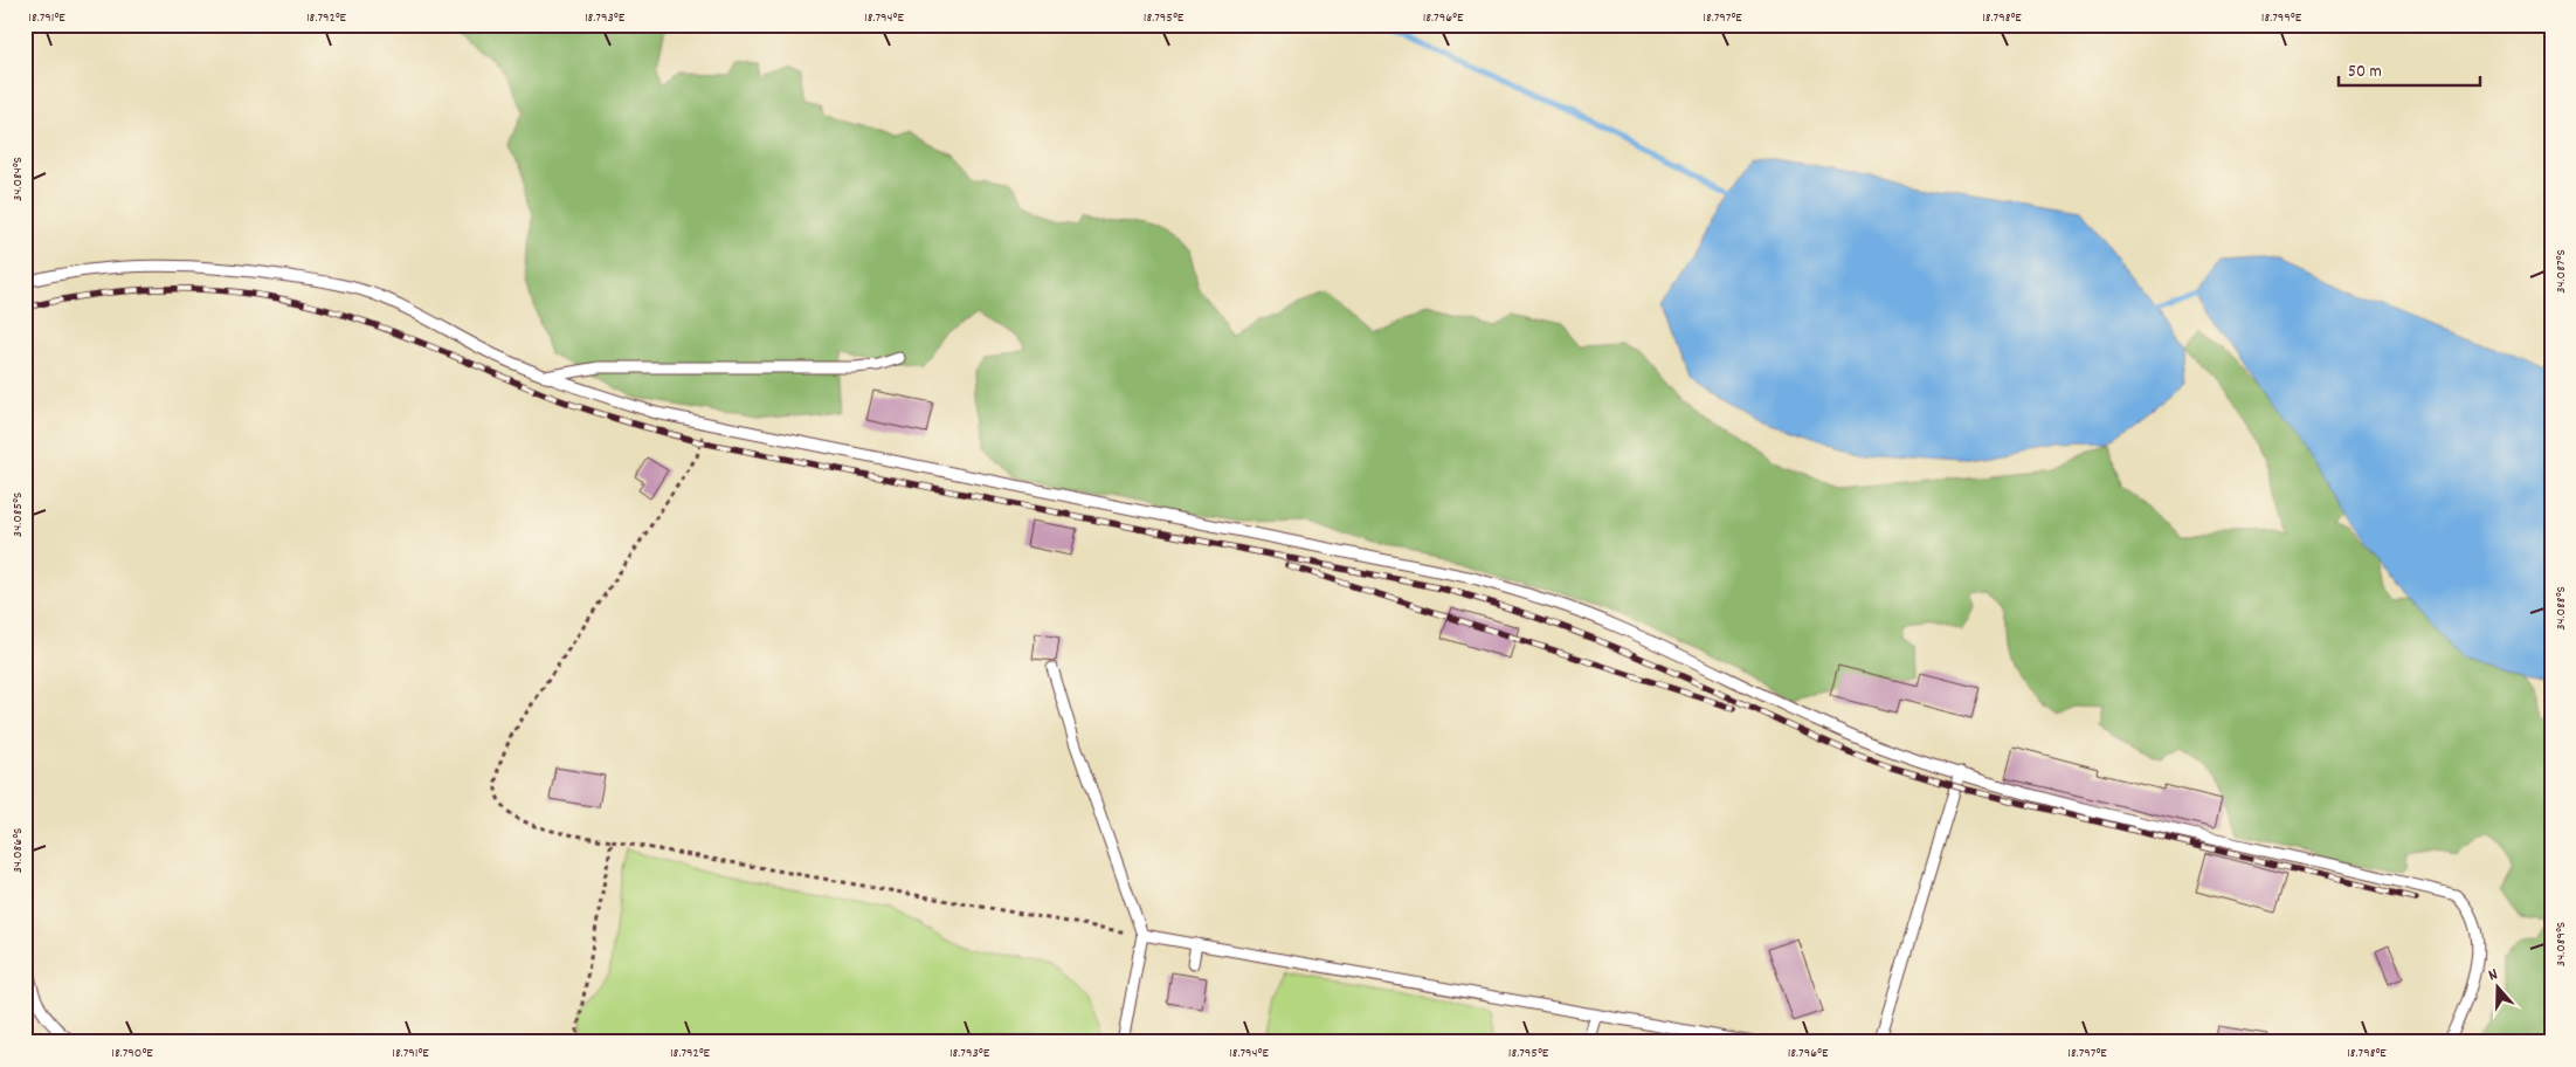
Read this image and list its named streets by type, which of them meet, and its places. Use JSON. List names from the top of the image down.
{
  "scale_bar": "50 m",
  "north": "top",
  "coordinates": [
    "18.791°E",
    "18.792°E",
    "18.793°E",
    "18.794°E",
    "18.795°E",
    "18.796°E",
    "18.797°E",
    "18.798°E",
    "18.799°E",
    "34.084°S",
    "34.087°S",
    "34.085°S",
    "34.088°S",
    "34.086°S",
    "34.089°S",
    "18.790°E"
  ]
}
